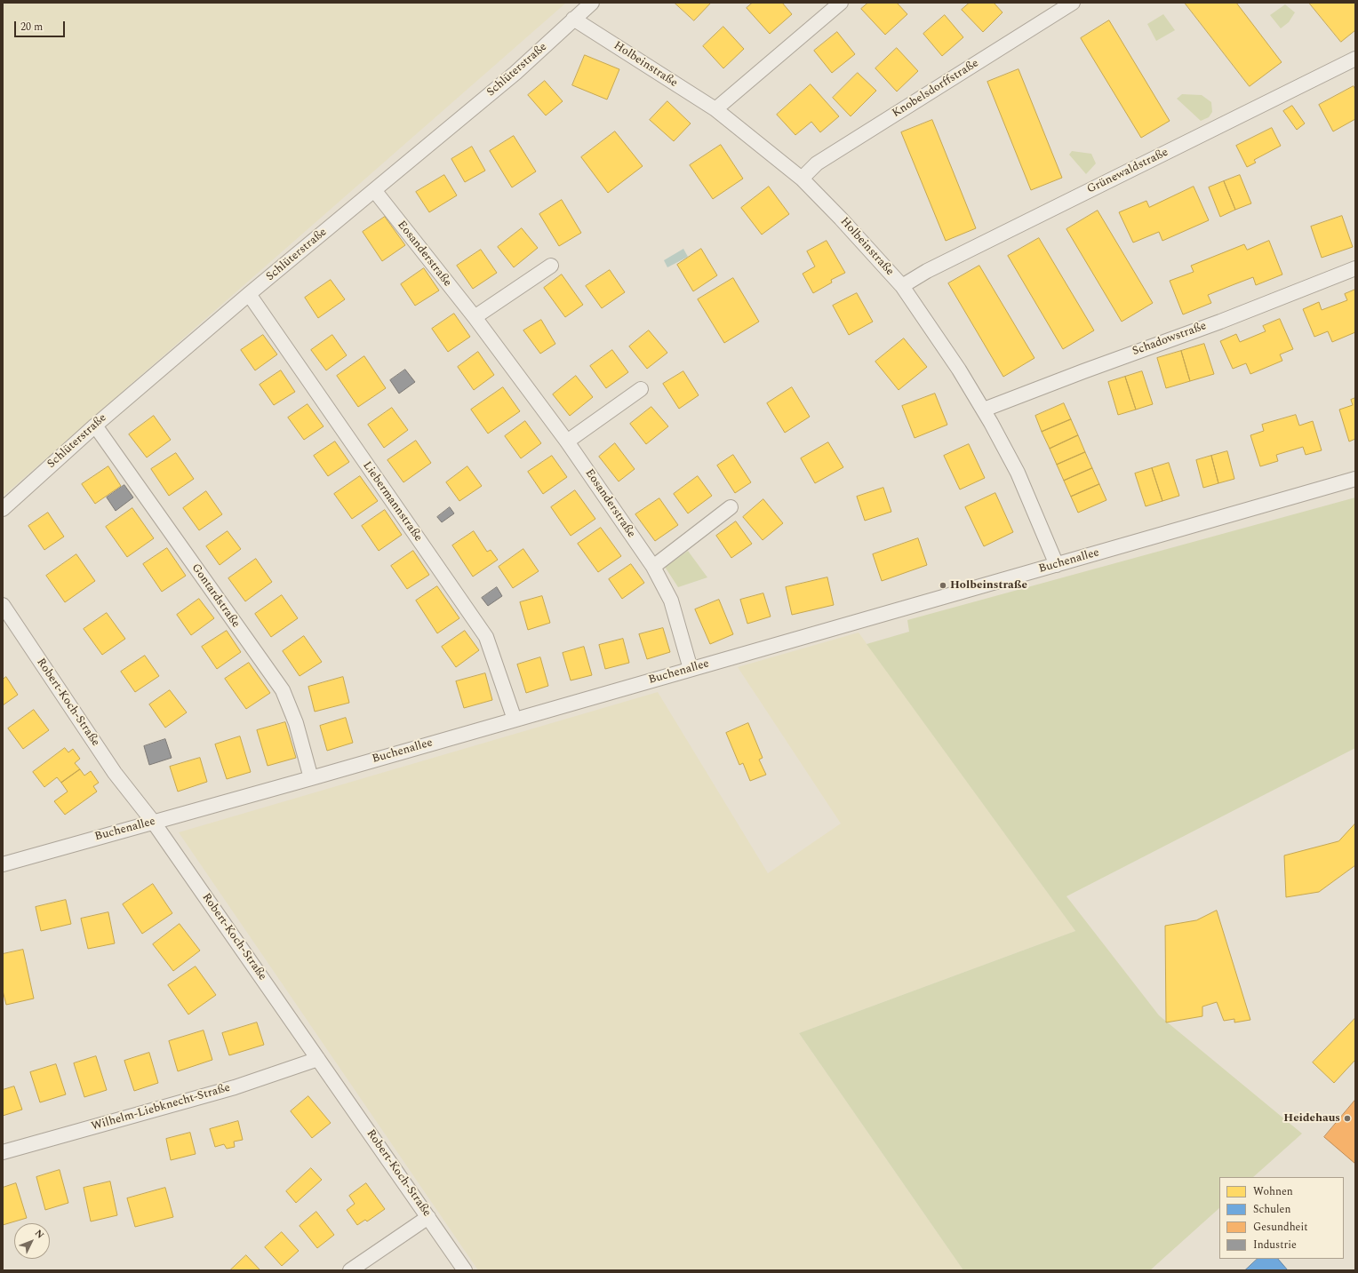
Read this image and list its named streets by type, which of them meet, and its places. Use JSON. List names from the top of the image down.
{
  "streets": {
    "street": [
      "Holbeinstraße",
      "Schlüterstraße",
      "Knobelsdorffstraße",
      "Grünewaldstraße",
      "Eosanderstraße",
      "Schadowstraße",
      "Liebermannstraße",
      "Buchenallee",
      "Gontardstraße",
      "Robert-Koch-Straße",
      "Wilhelm-Liebknecht-Straße"
    ]
  },
  "crossings": [
    ["Holbeinstraße", "Schlüterstraße"],
    ["Holbeinstraße", "Knobelsdorffstraße"],
    ["Holbeinstraße", "Grünewaldstraße"],
    ["Holbeinstraße", "Schadowstraße"],
    ["Holbeinstraße", "Buchenallee"],
    ["Schlüterstraße", "Eosanderstraße"],
    ["Schlüterstraße", "Liebermannstraße"],
    ["Schlüterstraße", "Gontardstraße"],
    ["Eosanderstraße", "Buchenallee"],
    ["Liebermannstraße", "Buchenallee"],
    ["Buchenallee", "Gontardstraße"],
    ["Buchenallee", "Robert-Koch-Straße"],
    ["Robert-Koch-Straße", "Wilhelm-Liebknecht-Straße"]
  ],
  "places": ["Holbeinstraße", "Heidehaus"],
  "legend": [
    "Wohnen",
    "Schulen",
    "Gesundheit",
    "Industrie"
  ],
  "scale_bar": "20 m",
  "north": "top right"
}
